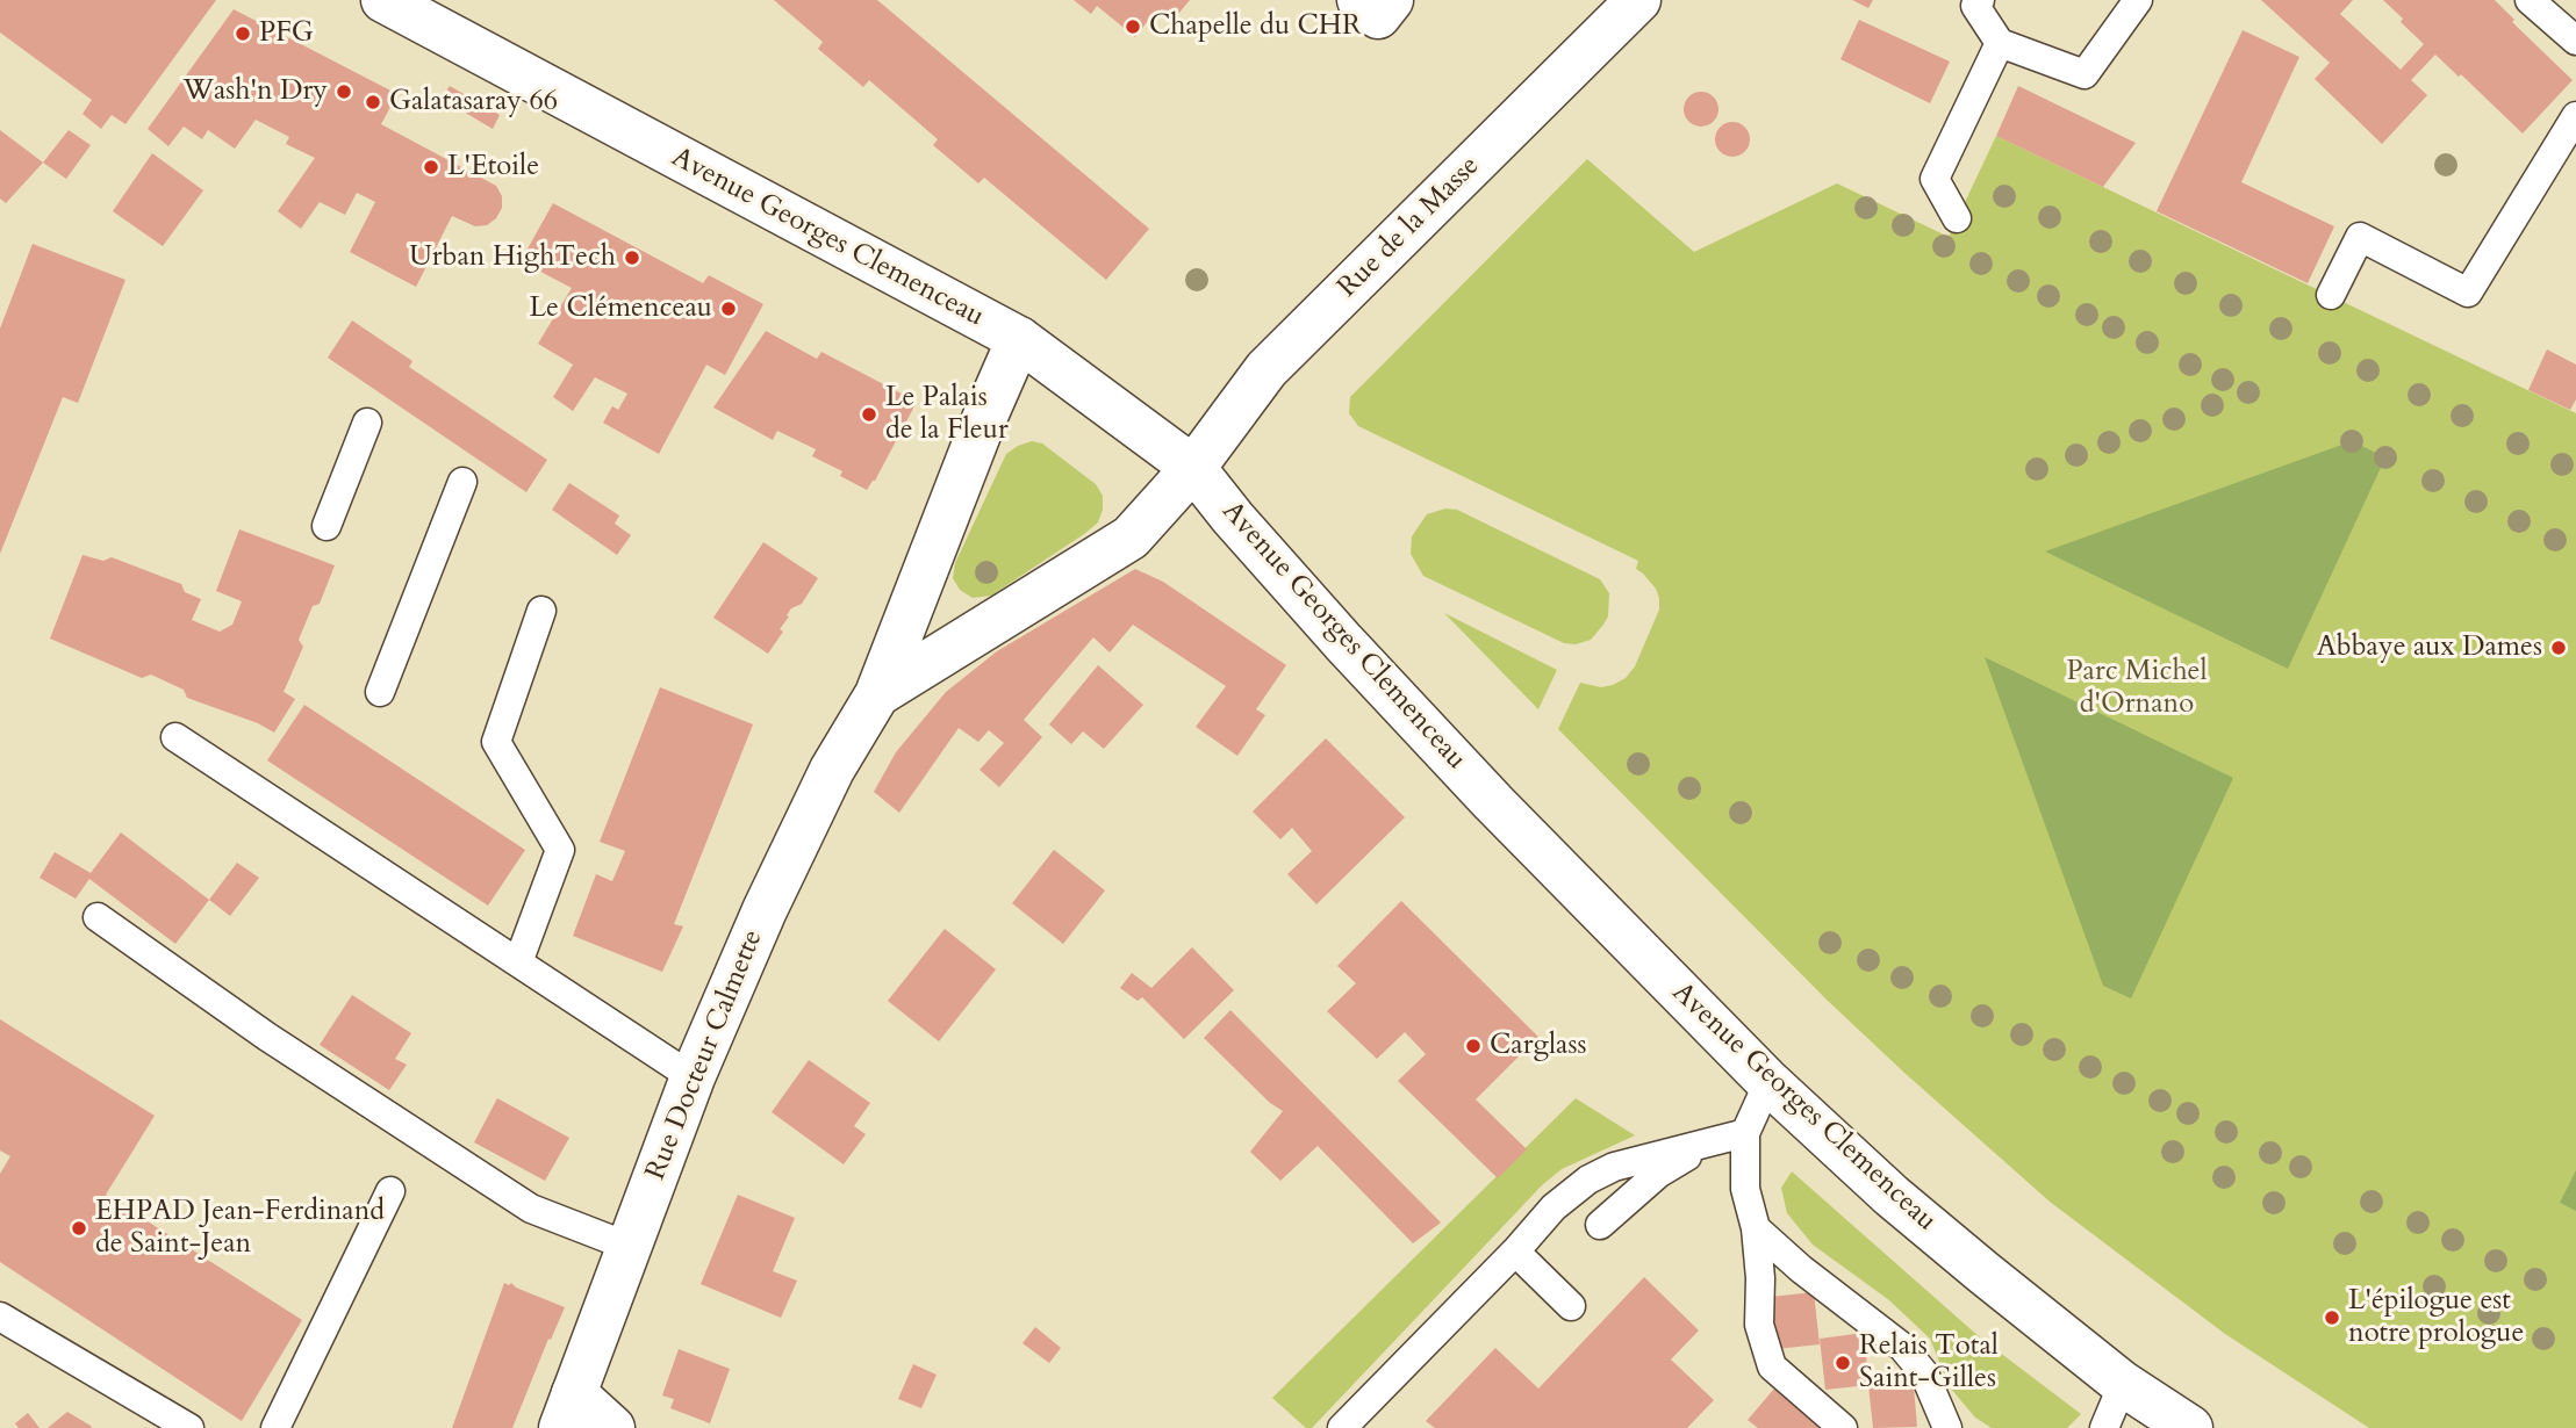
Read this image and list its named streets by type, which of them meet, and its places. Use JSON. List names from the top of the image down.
{
  "streets": {
    "main road": ["Rue de la Masse", "Avenue Georges Clemenceau", "Rue Docteur Calmette"]
  },
  "crossings": [
    ["Rue de la Masse", "Avenue Georges Clemenceau"],
    ["Rue de la Masse", "Rue Docteur Calmette"],
    ["Avenue Georges Clemenceau", "Rue Docteur Calmette"]
  ],
  "parks": ["Parc Michel d'Ornano"],
  "places": [
    "Chapelle du CHR",
    "PFG",
    "Wash'n Dry",
    "Galatasaray 66",
    "L'Etoile",
    "Urban HighTech",
    "Le Clémenceau",
    "Le Palais de la Fleur",
    "Abbaye aux Dames",
    "Carglass",
    "EHPAD Jean-Ferdinand de Saint-Jean",
    "L'épilogue est notre prologue",
    "Relais Total Saint-Gilles"
  ]
}
